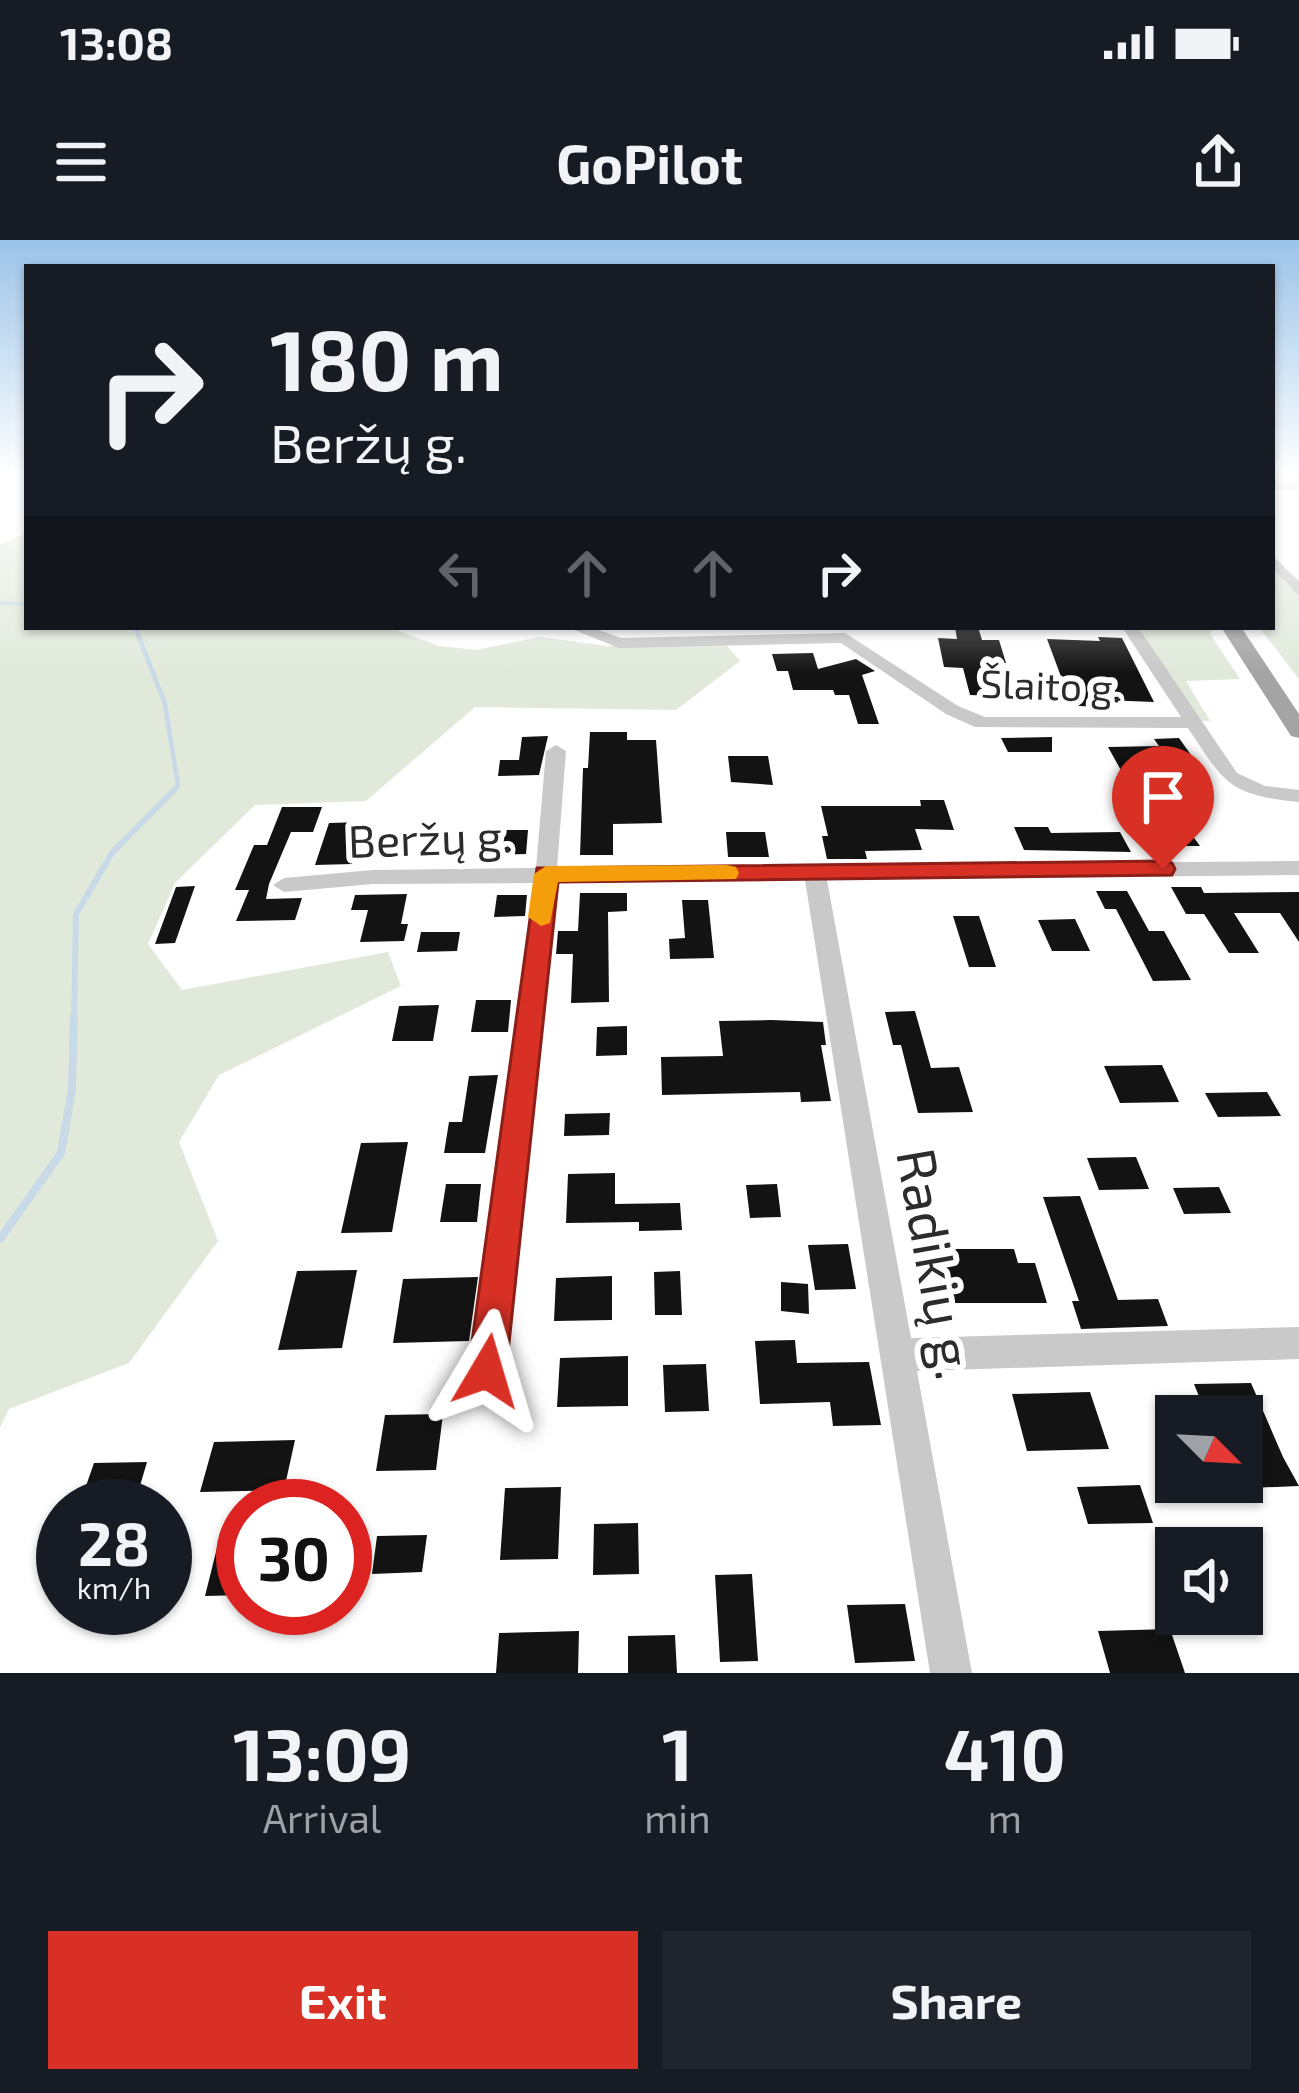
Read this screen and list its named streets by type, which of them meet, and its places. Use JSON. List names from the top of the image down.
{
  "streets": {
    "street": ["Šlaito g.", "Beržų g.", "Radikių g."]
  },
  "crossings": [
    ["Beržų g.", "Radikių g."]
  ],
  "north": "bottom right",
  "page": {
    "status": "13:08",
    "header": "GoPilot",
    "turn": ["180 m", "Beržų g."],
    "speed": "28 km/h",
    "limit": "30",
    "eta": [
      "13:09",
      "Arrival",
      "1",
      "min",
      "410",
      "m"
    ],
    "buttons": ["Exit", "Share"]
  }
}
